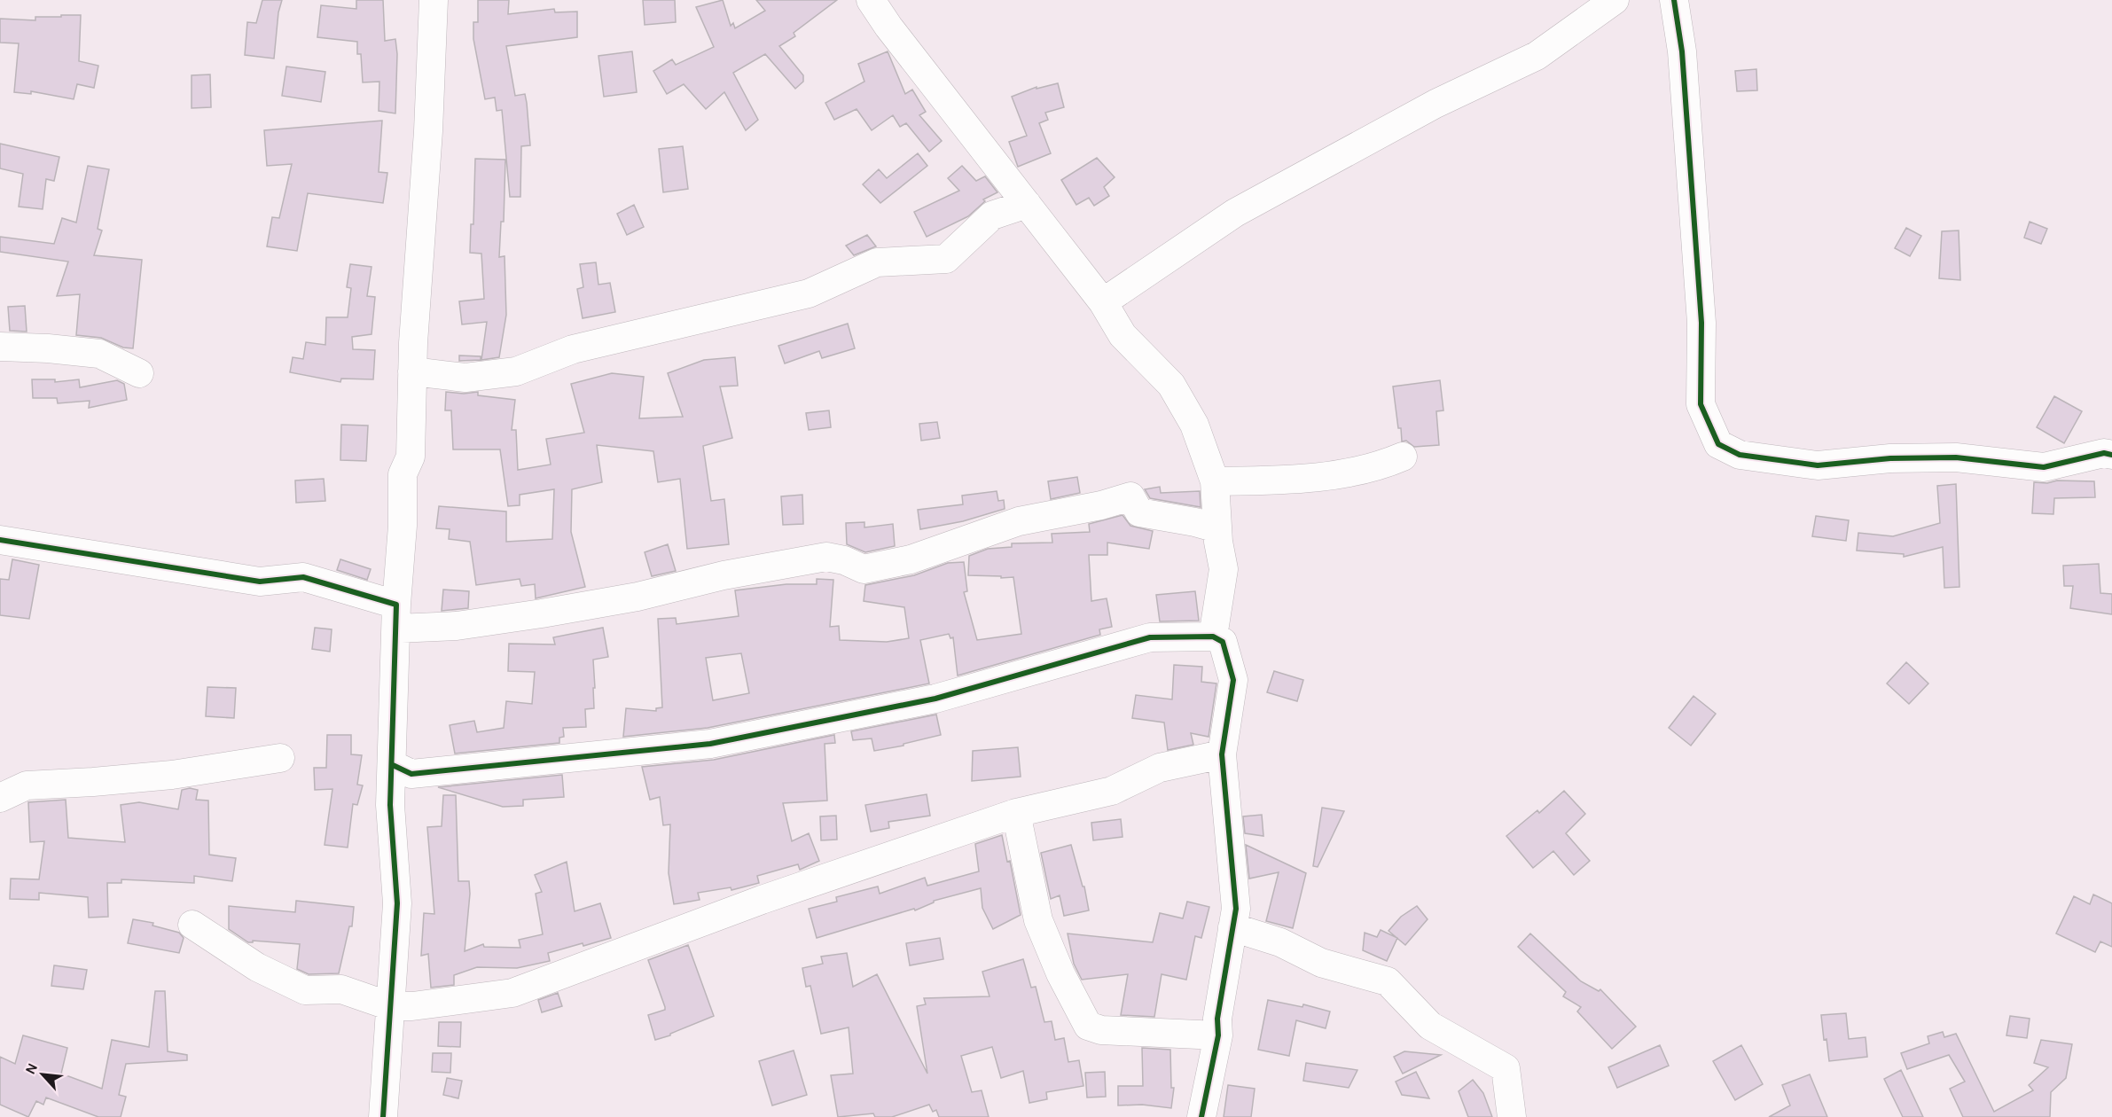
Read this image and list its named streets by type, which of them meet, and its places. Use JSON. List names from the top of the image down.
{
  "north": "top left"
}
